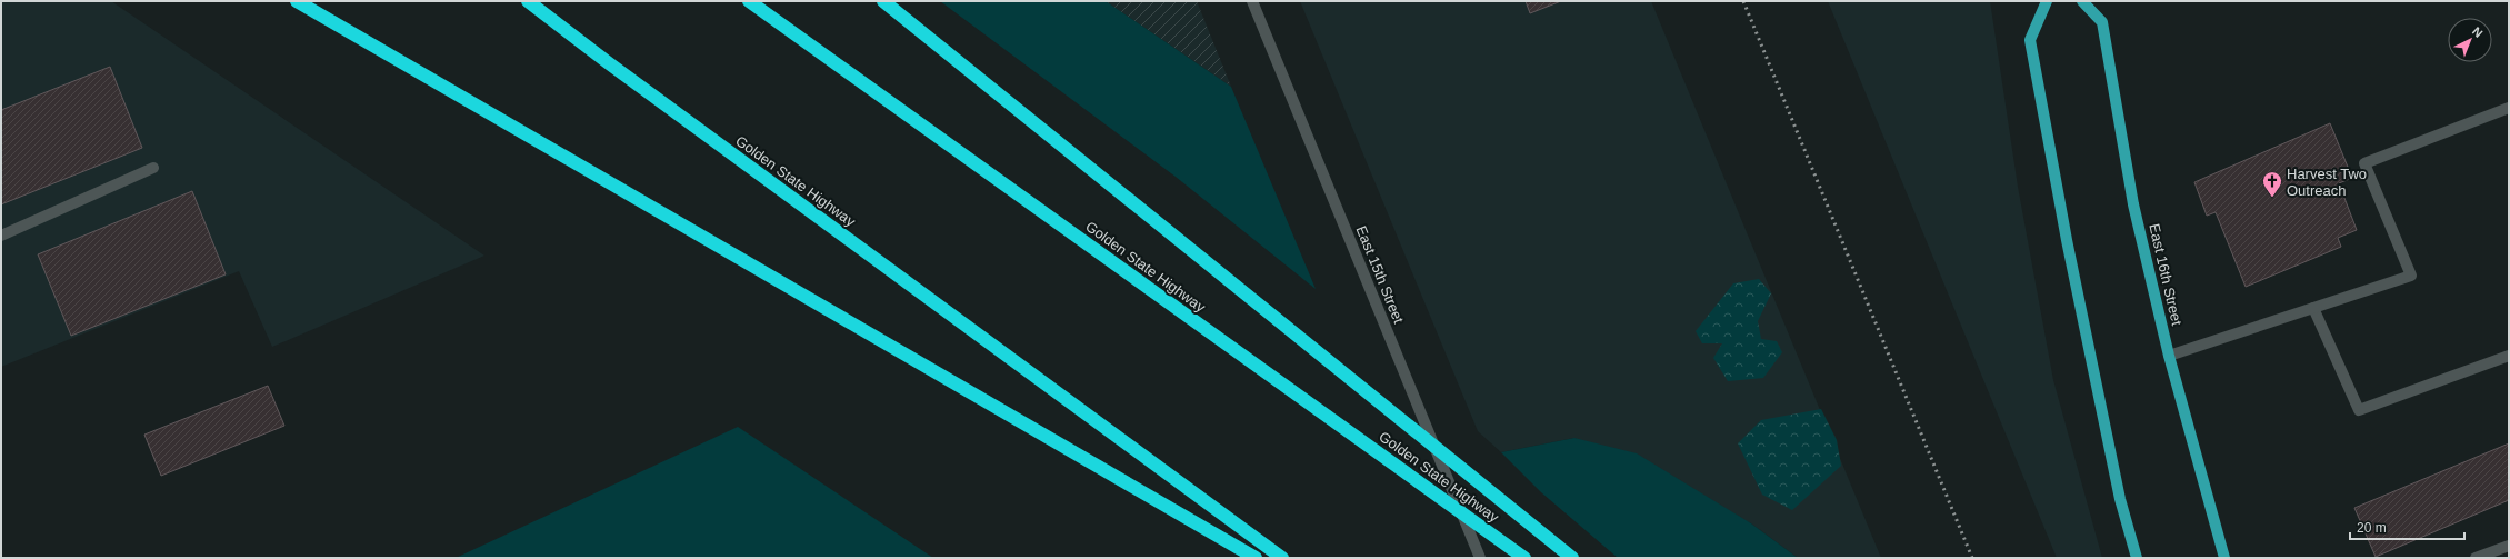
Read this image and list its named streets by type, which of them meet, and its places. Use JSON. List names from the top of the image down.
{
  "streets": {
    "highway": ["Golden State Highway"],
    "main road": ["East 16th Street"],
    "street": ["East 15th Street"]
  },
  "places": {
    "church": ["Harvest Two Outreach"]
  },
  "scale_bar": "20 m",
  "north": "top right"
}
